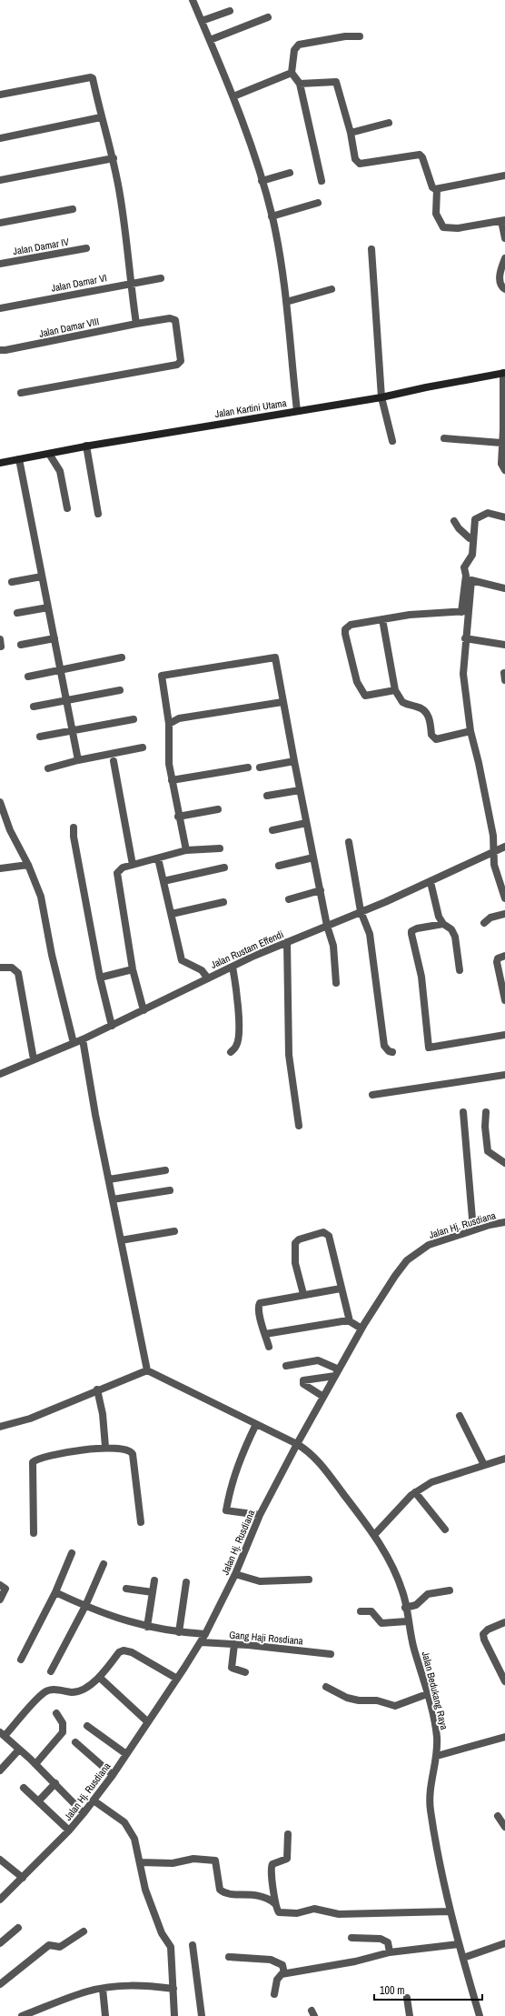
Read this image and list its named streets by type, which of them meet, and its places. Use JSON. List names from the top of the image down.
{
  "streets": {
    "street": [
      "Jalan Damar IV",
      "Jalan Damar VI",
      "Jalan Damar VIII",
      "Jalan Kartini Utama",
      "Jalan Rustam Effendi",
      "Jalan Hj. Rusdiana",
      "Gang Haji Rosdiana",
      "Jalan Bedukang Raya"
    ]
  },
  "crossings": [
    ["Jalan Hj. Rusdiana", "Gang Haji Rosdiana"],
    ["Jalan Hj. Rusdiana", "Jalan Bedukang Raya"]
  ],
  "scale_bar": "100 m"
}
